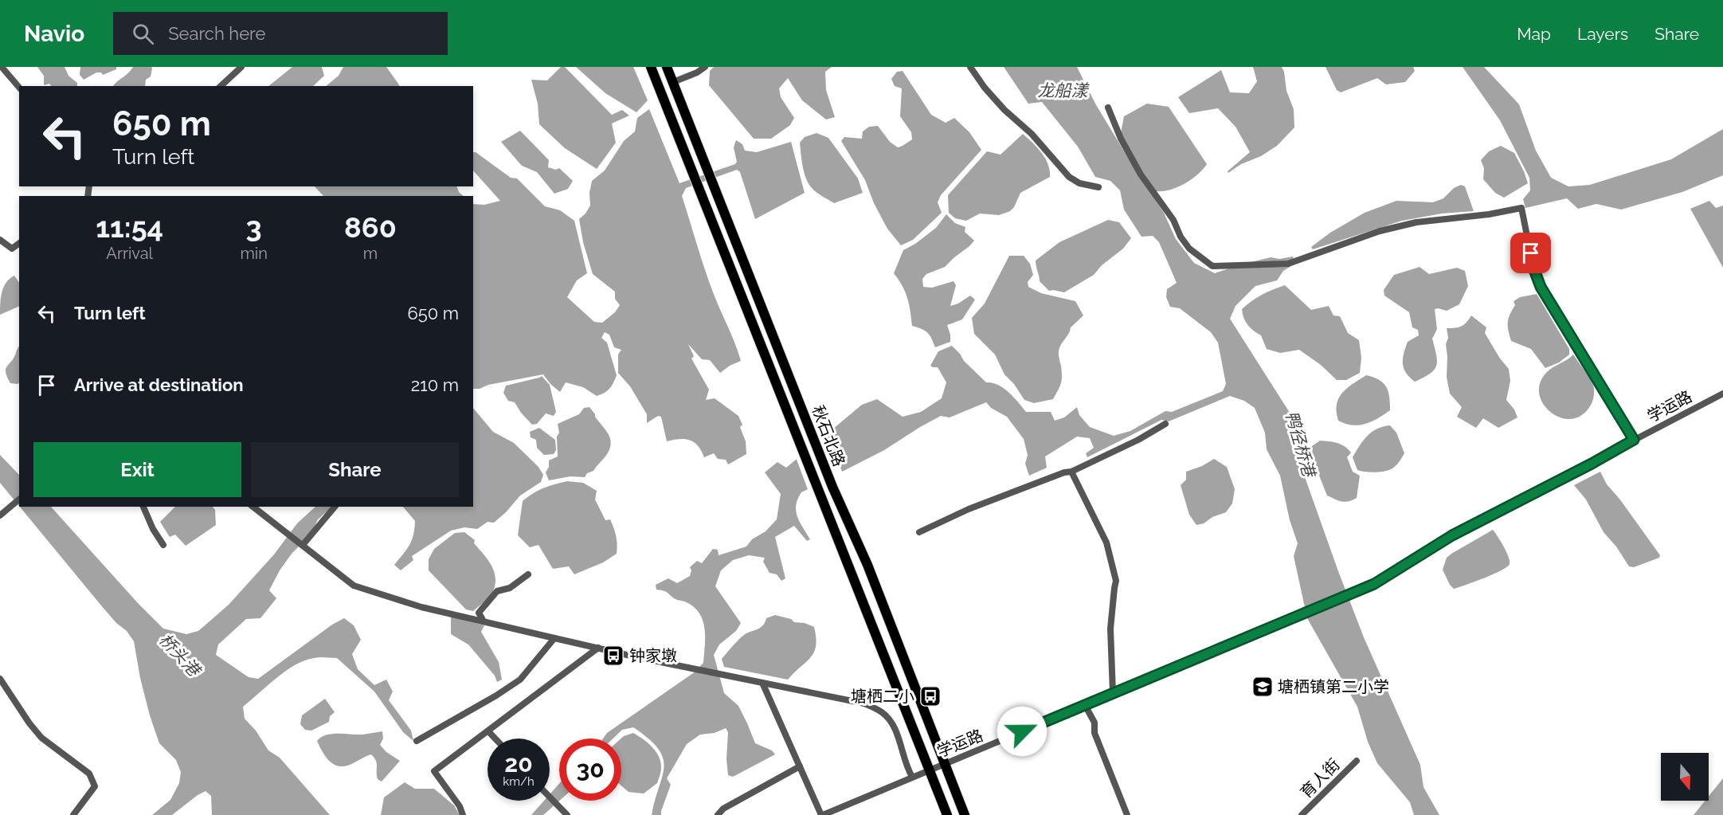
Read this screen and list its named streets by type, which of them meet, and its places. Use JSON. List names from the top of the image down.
{
  "streets": {
    "main road": ["秋石北路"],
    "street": ["学运路", "育人街"]
  },
  "crossings": [
    ["学运路", "秋石北路"]
  ],
  "water": ["龙船漾", "鸭径桥港", "桥头港"],
  "places": {
    "bus stop": ["钟家墩", "塘栖二小"],
    "school or university": ["塘栖镇第二小学"]
  },
  "north": "bottom",
  "page": {
    "header": "Navio",
    "search": "Search here",
    "nav": ["Map", "Layers", "Share"],
    "turn": ["650 m", "Turn left"],
    "eta": [
      "11:54",
      "Arrival",
      "3",
      "min",
      "860",
      "m"
    ],
    "list": [
      {
        "name": "Turn left",
        "value": "650 m"
      },
      {
        "name": "Arrive at destination",
        "value": "210 m"
      }
    ],
    "buttons": ["Exit", "Share"],
    "speed": "20 km/h",
    "limit": "30"
  }
}
